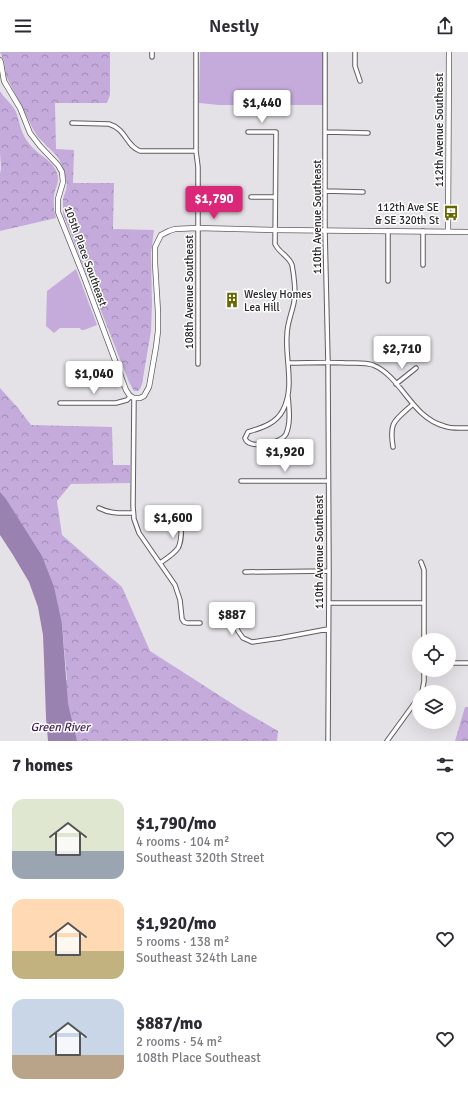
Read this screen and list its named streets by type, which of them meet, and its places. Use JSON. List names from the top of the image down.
{
  "streets": {
    "street": [
      "112th Avenue Southeast",
      "110th Avenue Southeast",
      "105th Place Southeast",
      "108th Avenue Southeast"
    ]
  },
  "water": ["Green River"],
  "places": {
    "bus stop": ["112th Ave SE & SE 320th St"],
    "building": ["Wesley Homes Lea Hill"]
  },
  "page": {
    "header": "Nestly",
    "price": [
      "$1,440",
      "$1,790",
      "$2,710",
      "$1,040",
      "$1,920",
      "$1,600",
      "$887"
    ],
    "heading": "7 homes",
    "list": [
      {
        "name": "$1,790/mo",
        "note": "4 rooms · 104 m² · Southeast 320th Street"
      },
      {
        "name": "$1,920/mo",
        "note": "5 rooms · 138 m² · Southeast 324th Lane"
      },
      {
        "name": "$887/mo",
        "note": "2 rooms · 54 m² · 108th Place Southeast"
      }
    ]
  }
}
